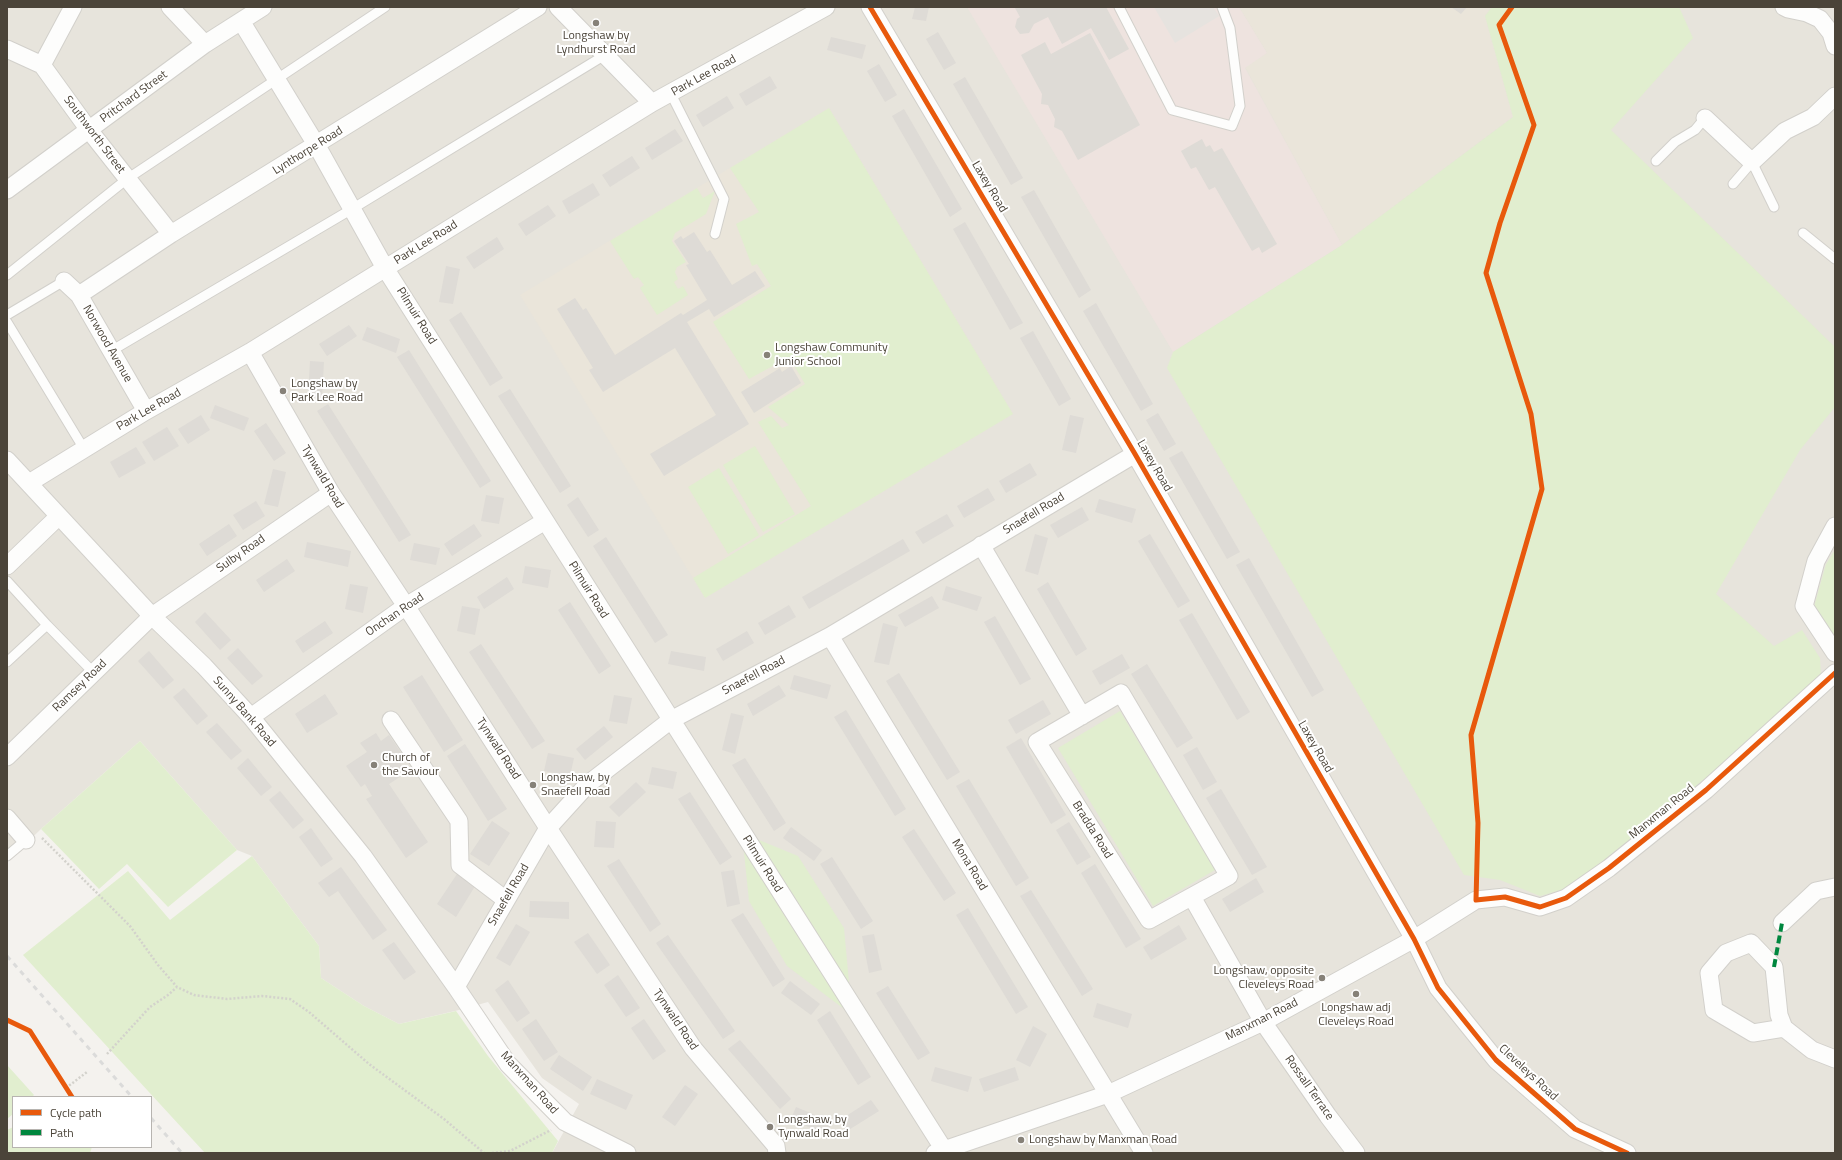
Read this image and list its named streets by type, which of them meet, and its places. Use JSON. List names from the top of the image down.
{
  "streets": {
    "street": [
      "Park Lee Road",
      "Pritchard Street",
      "Southworth Street",
      "Lynthorpe Road",
      "Laxey Road",
      "Pilmuir Road",
      "Norwood Avenue",
      "Tynwald Road",
      "Snaefell Road",
      "Sulby Road",
      "Onchan Road",
      "Ramsey Road",
      "Sunny Bank Road",
      "Manxman Road",
      "Bradda Road",
      "Mona Road",
      "Cleveleys Road",
      "Rossall Terrace"
    ]
  },
  "crossings": [
    ["Park Lee Road", "Pilmuir Road"],
    ["Park Lee Road", "Norwood Avenue"],
    ["Park Lee Road", "Tynwald Road"],
    ["Park Lee Road", "Sunny Bank Road"],
    ["Pritchard Street", "Southworth Street"],
    ["Pritchard Street", "Pilmuir Road"],
    ["Southworth Street", "Lynthorpe Road"],
    ["Lynthorpe Road", "Pilmuir Road"],
    ["Lynthorpe Road", "Norwood Avenue"],
    ["Laxey Road", "Snaefell Road"],
    ["Laxey Road", "Manxman Road"],
    ["Laxey Road", "Cleveleys Road"],
    ["Pilmuir Road", "Snaefell Road"],
    ["Pilmuir Road", "Onchan Road"],
    ["Pilmuir Road", "Manxman Road"],
    ["Tynwald Road", "Snaefell Road"],
    ["Tynwald Road", "Sulby Road"],
    ["Tynwald Road", "Onchan Road"],
    ["Snaefell Road", "Sunny Bank Road"],
    ["Snaefell Road", "Manxman Road"],
    ["Snaefell Road", "Mona Road"],
    ["Sulby Road", "Ramsey Road"],
    ["Sulby Road", "Sunny Bank Road"],
    ["Onchan Road", "Sunny Bank Road"],
    ["Ramsey Road", "Sunny Bank Road"],
    ["Sunny Bank Road", "Manxman Road"],
    ["Manxman Road", "Mona Road"],
    ["Manxman Road", "Cleveleys Road"],
    ["Manxman Road", "Rossall Terrace"]
  ],
  "places": [
    "Longshaw by Lyndhurst Road",
    "Longshaw Community Junior School",
    "Longshaw by Park Lee Road",
    "Church of the Saviour",
    "Longshaw, by Snaefell Road",
    "Longshaw, opposite Cleveleys Road",
    "Longshaw adj Cleveleys Road",
    "Longshaw, by Tynwald Road",
    "Longshaw by Manxman Road"
  ],
  "legend": ["Cycle path", "Path"]
}
